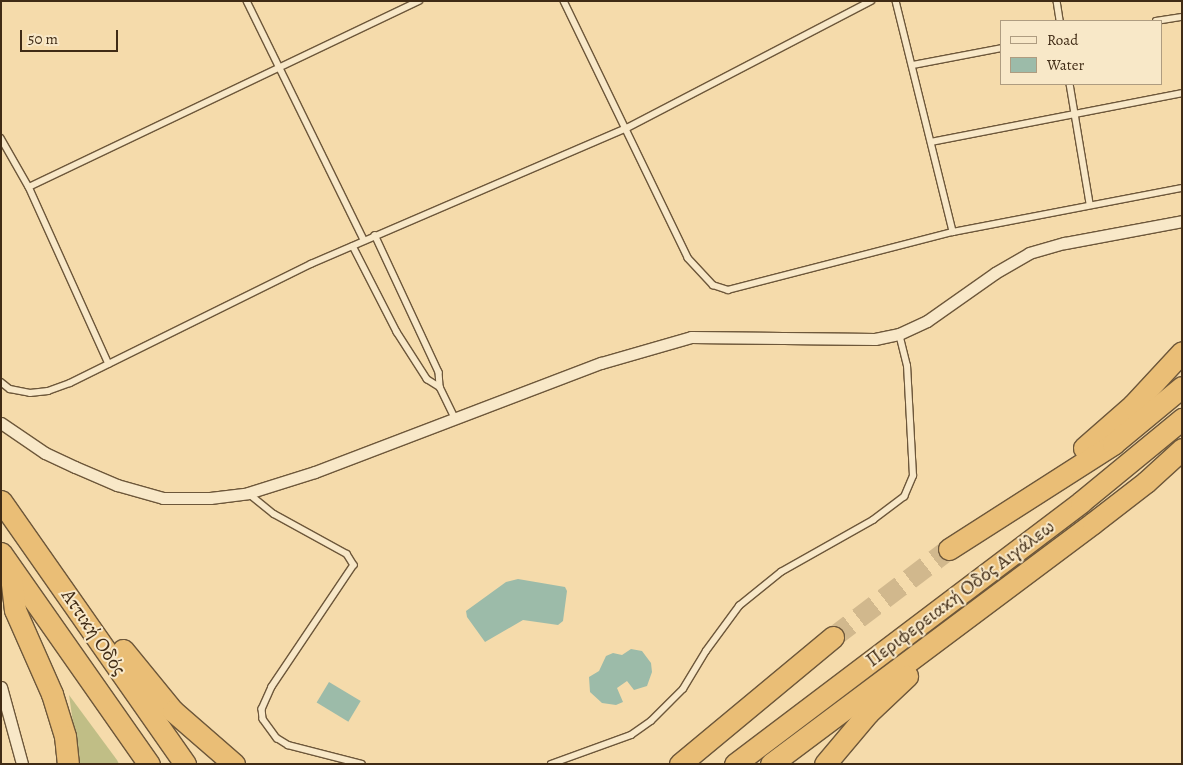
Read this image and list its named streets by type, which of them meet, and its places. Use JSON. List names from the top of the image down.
{
  "streets": {
    "highway": ["Περιφερειακή Οδός Αιγάλεω", "Αττική Οδός"]
  },
  "legend": ["Road", "Water"],
  "scale_bar": "50 m"
}
